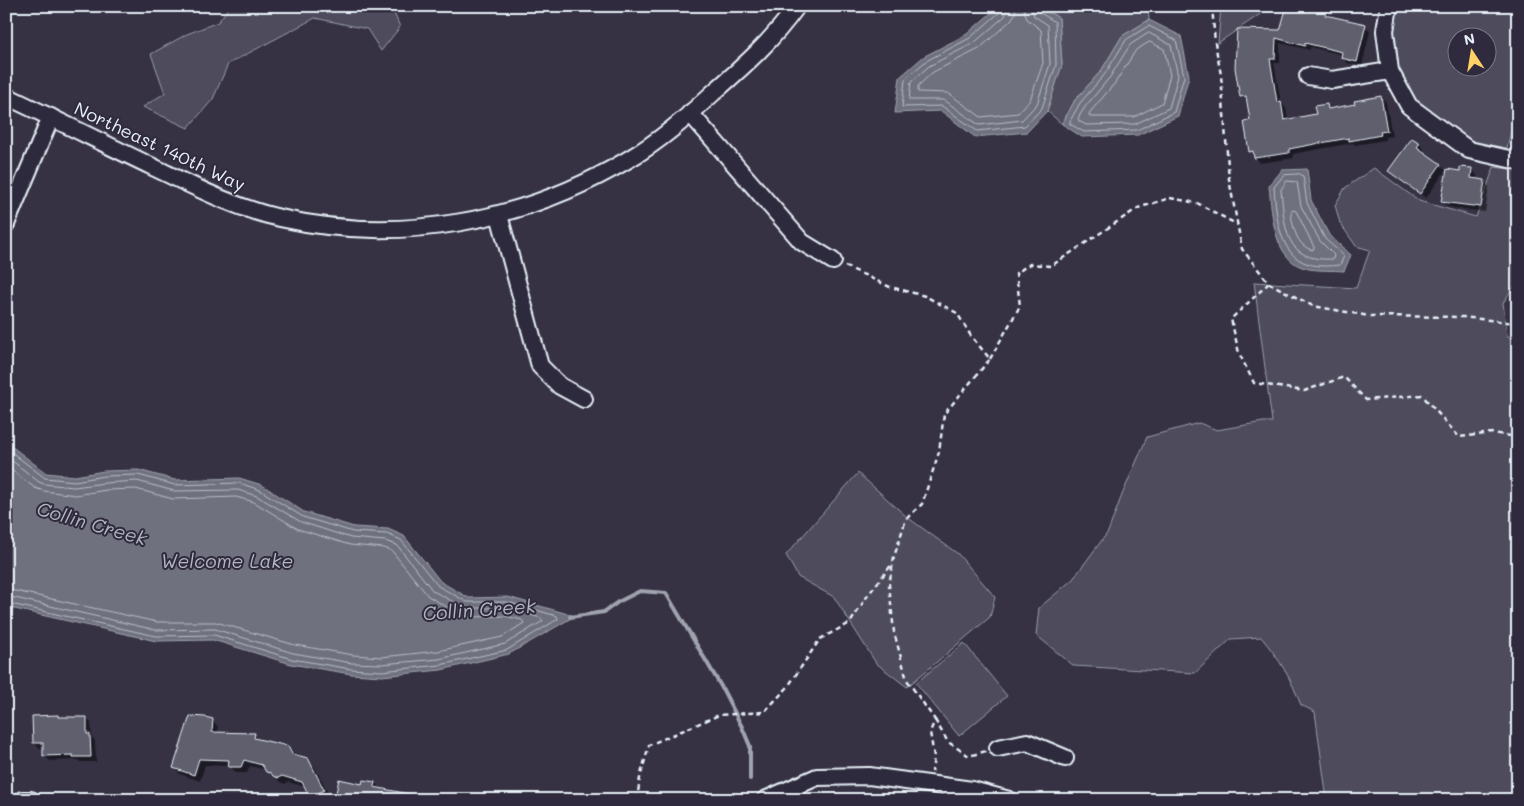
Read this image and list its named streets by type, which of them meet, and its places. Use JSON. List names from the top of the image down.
{
  "streets": {
    "street": ["Northeast 140th Way"]
  },
  "water": ["Collin Creek", "Welcome Lake"],
  "north": "top"
}
